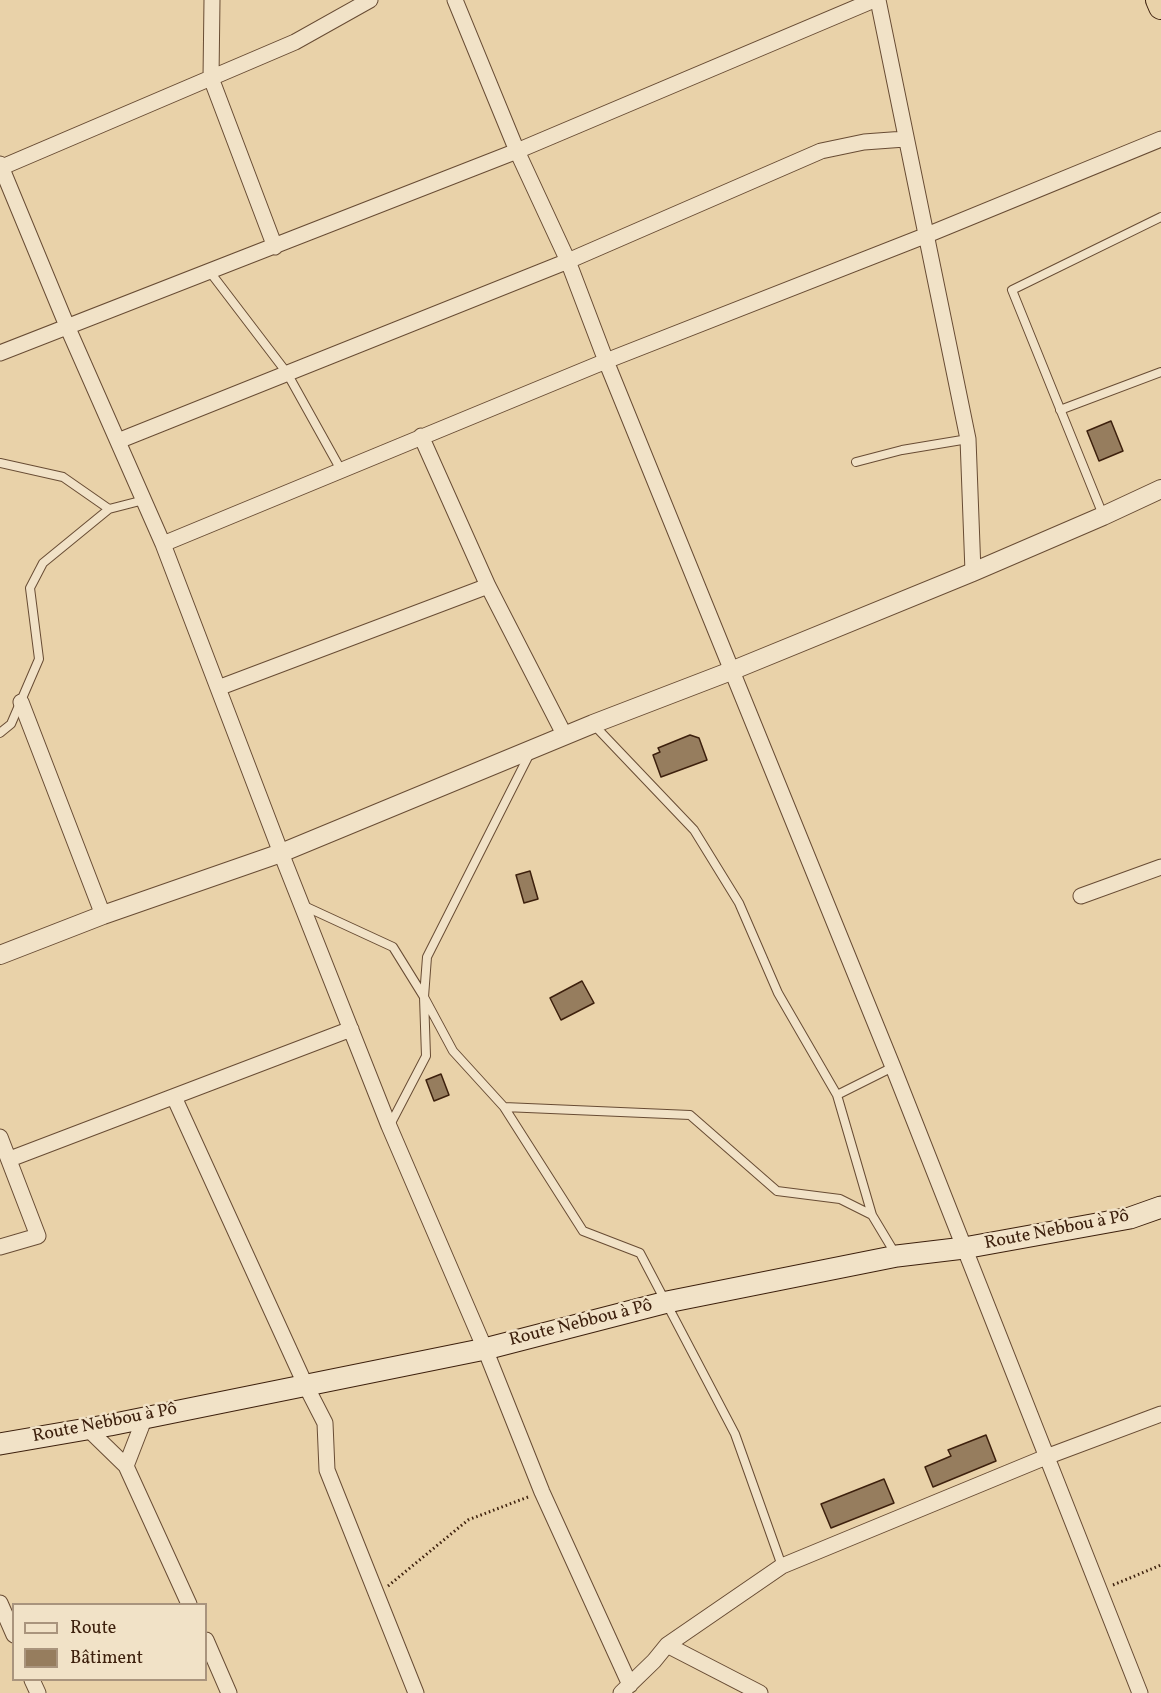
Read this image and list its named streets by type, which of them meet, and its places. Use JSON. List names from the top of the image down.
{
  "streets": {
    "main road": ["Route Nebbou à Pô"]
  },
  "legend": ["Route", "Bâtiment"]
}
